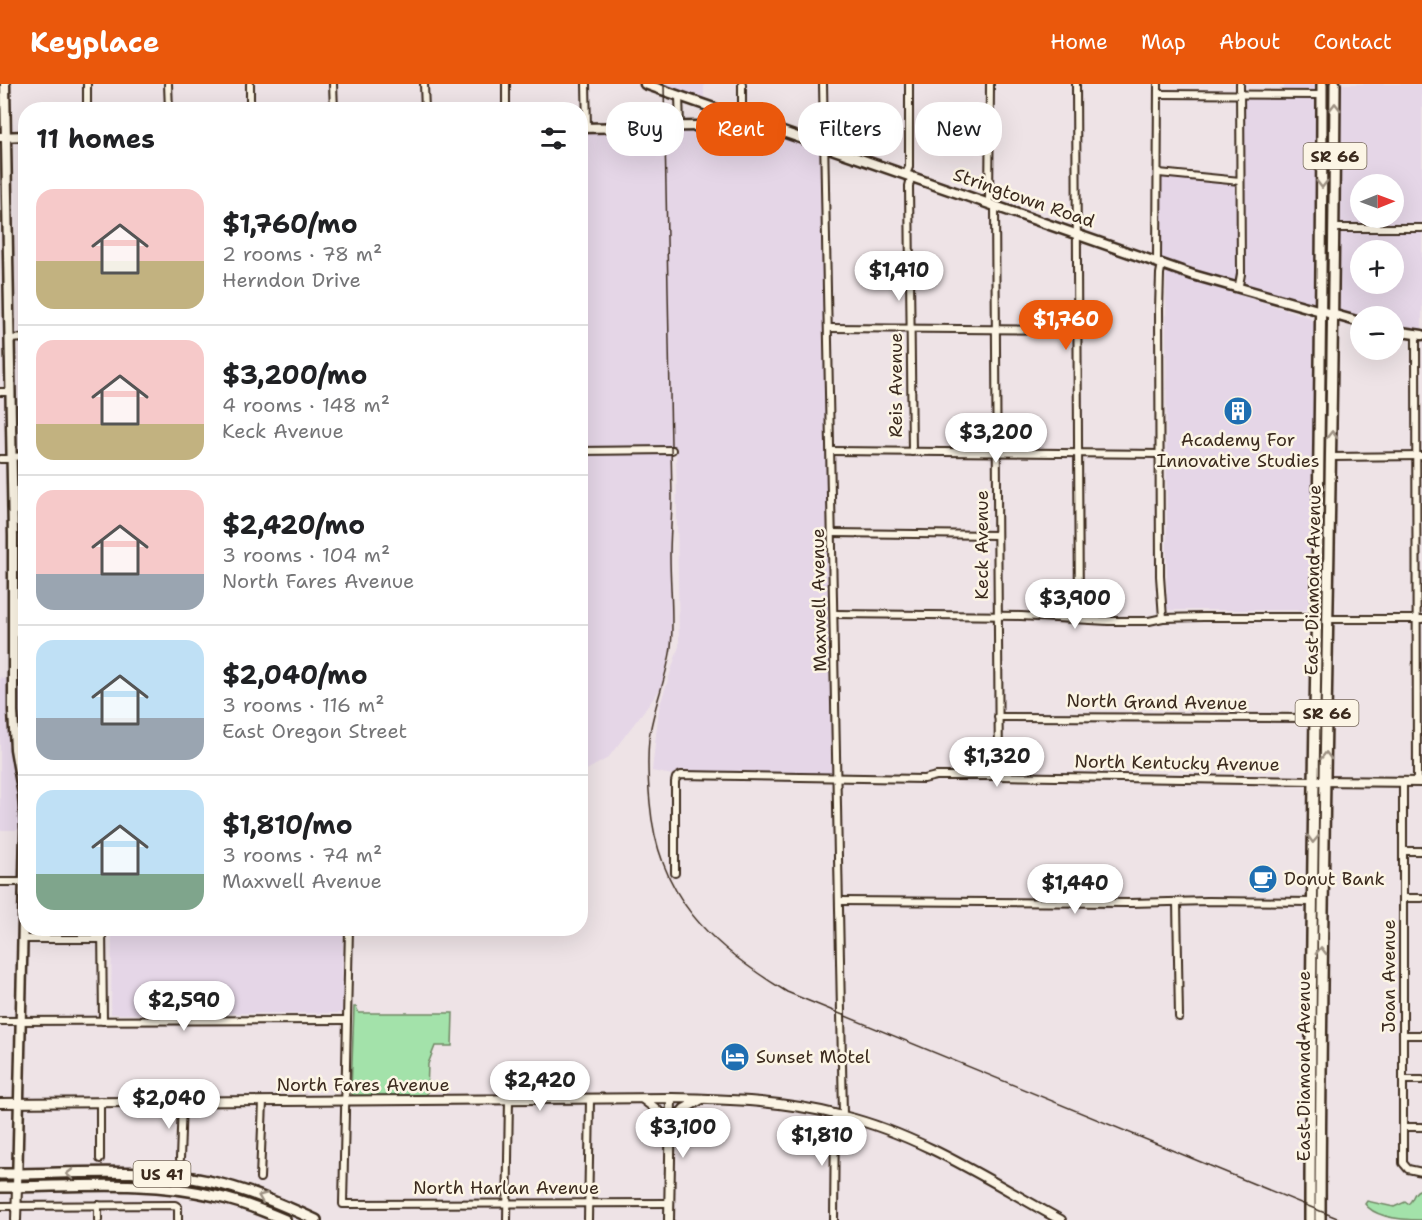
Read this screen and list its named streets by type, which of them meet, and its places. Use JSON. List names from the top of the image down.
{
  "streets": {
    "main road": [
      "SR 66",
      "Stringtown Road",
      "East Diamond Avenue",
      "US 41"
    ],
    "street": [
      "Reis Avenue",
      "Keck Avenue",
      "Maxwell Avenue",
      "North Grand Avenue",
      "North Kentucky Avenue",
      "Joan Avenue",
      "North Fares Avenue",
      "North Harlan Avenue"
    ]
  },
  "crossings": [
    ["Stringtown Road", "Reis Avenue"],
    ["Stringtown Road", "Keck Avenue"],
    ["Stringtown Road", "East Diamond Avenue"],
    ["Keck Avenue", "North Grand Avenue"],
    ["Keck Avenue", "North Kentucky Avenue"],
    ["East Diamond Avenue", "North Grand Avenue"],
    ["East Diamond Avenue", "North Kentucky Avenue"],
    ["Maxwell Avenue", "North Kentucky Avenue"],
    ["Maxwell Avenue", "North Fares Avenue"],
    ["North Kentucky Avenue", "Joan Avenue"],
    ["North Fares Avenue", "North Harlan Avenue"]
  ],
  "places": {
    "building": ["Academy For Innovative Studies"],
    "cafe": ["Donut Bank"],
    "hotel": ["Sunset Motel"]
  },
  "north": "right",
  "page": {
    "header": "Keyplace",
    "nav": [
      "Home",
      "Map",
      "About",
      "Contact"
    ],
    "chip": [
      "Buy",
      "Rent",
      "Filters",
      "New"
    ],
    "heading": "11 homes",
    "map_buttons": ["+", "−"],
    "list": [
      {
        "name": "$1,760/mo",
        "note": "2 rooms · 78 m² · Herndon Drive"
      },
      {
        "name": "$3,200/mo",
        "note": "4 rooms · 148 m² · Keck Avenue"
      },
      {
        "name": "$2,420/mo",
        "note": "3 rooms · 104 m² · North Fares Avenue"
      },
      {
        "name": "$2,040/mo",
        "note": "3 rooms · 116 m² · East Oregon Street"
      },
      {
        "name": "$1,810/mo",
        "note": "3 rooms · 74 m² · Maxwell Avenue"
      }
    ],
    "price": [
      "$1,410",
      "$1,760",
      "$3,200",
      "$3,900",
      "$1,320",
      "$1,440",
      "$2,590",
      "$2,420",
      "$2,040",
      "$3,100",
      "$1,810"
    ]
  }
}
